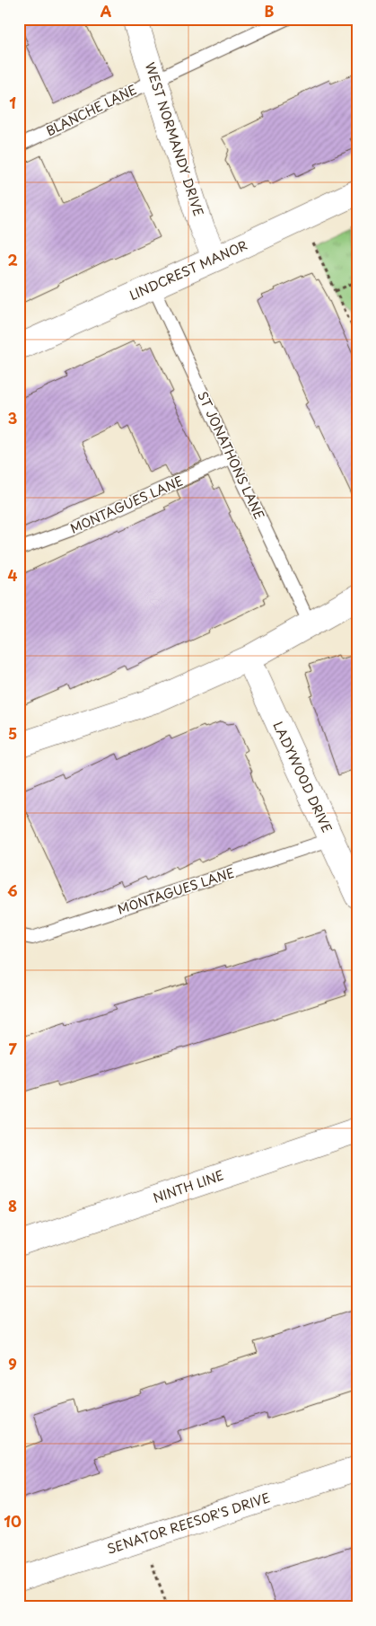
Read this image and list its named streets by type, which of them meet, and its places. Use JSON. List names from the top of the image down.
{
  "streets": {
    "street": [
      "WEST NORMANDY DRIVE",
      "LINDCREST MANOR",
      "LADYWOOD DRIVE",
      "NINTH LINE",
      "SENATOR REESOR'S DRIVE"
    ],
    "lane": ["BLANCHE LANE", "ST JONATHONS LANE", "MONTAGUES LANE"]
  },
  "crossings": [
    ["BLANCHE LANE", "WEST NORMANDY DRIVE"],
    ["WEST NORMANDY DRIVE", "LINDCREST MANOR"],
    ["LINDCREST MANOR", "ST JONATHONS LANE"],
    ["ST JONATHONS LANE", "MONTAGUES LANE"],
    ["MONTAGUES LANE", "LADYWOOD DRIVE"]
  ],
  "grid": {
    "columns": ["A", "B"],
    "rows": [
      "1",
      "2",
      "3",
      "4",
      "5",
      "6",
      "7",
      "8",
      "9",
      "10"
    ]
  }
}
